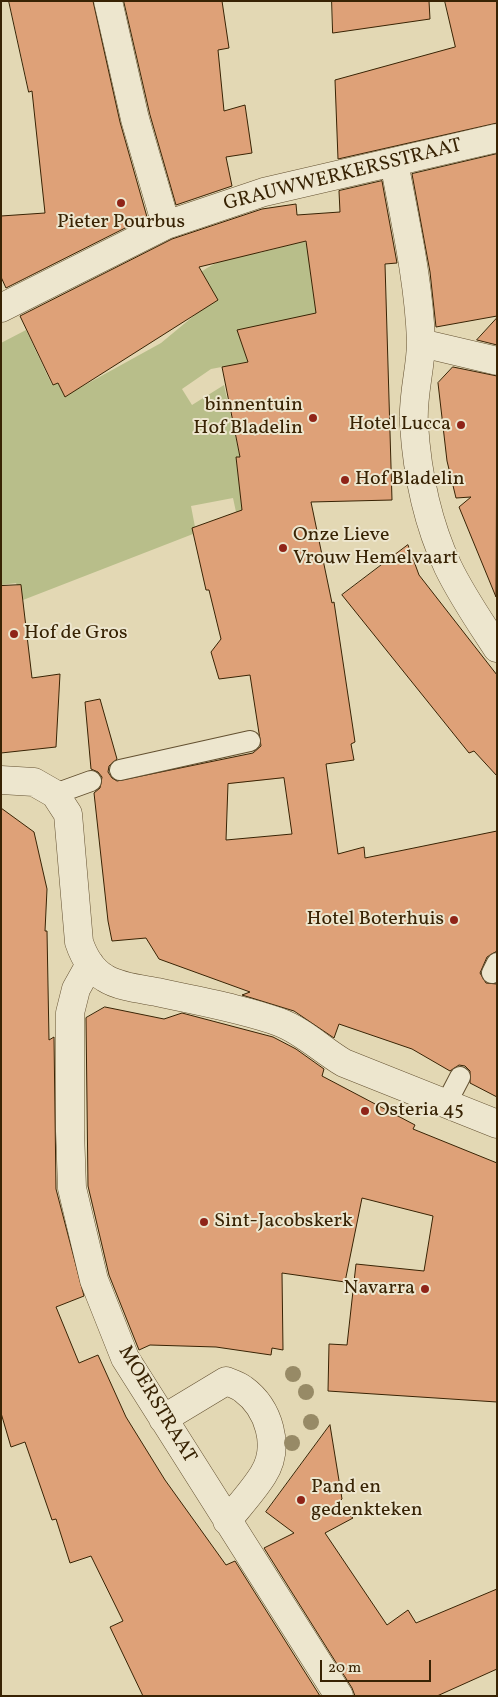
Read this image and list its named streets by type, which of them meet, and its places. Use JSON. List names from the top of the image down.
{
  "streets": {
    "street": ["GRAUWWERKERSSTRAAT", "MOERSTRAAT"]
  },
  "places": [
    "Pieter Pourbus",
    "binnentuin Hof Bladelin",
    "Hotel Lucca",
    "Hof Bladelin",
    "Onze Lieve Vrouw Hemelvaart",
    "Hof de Gros",
    "Hotel Boterhuis",
    "Osteria 45",
    "Sint-Jacobskerk",
    "Navarra",
    "Pand en gedenkteken"
  ],
  "scale_bar": "20 m"
}
